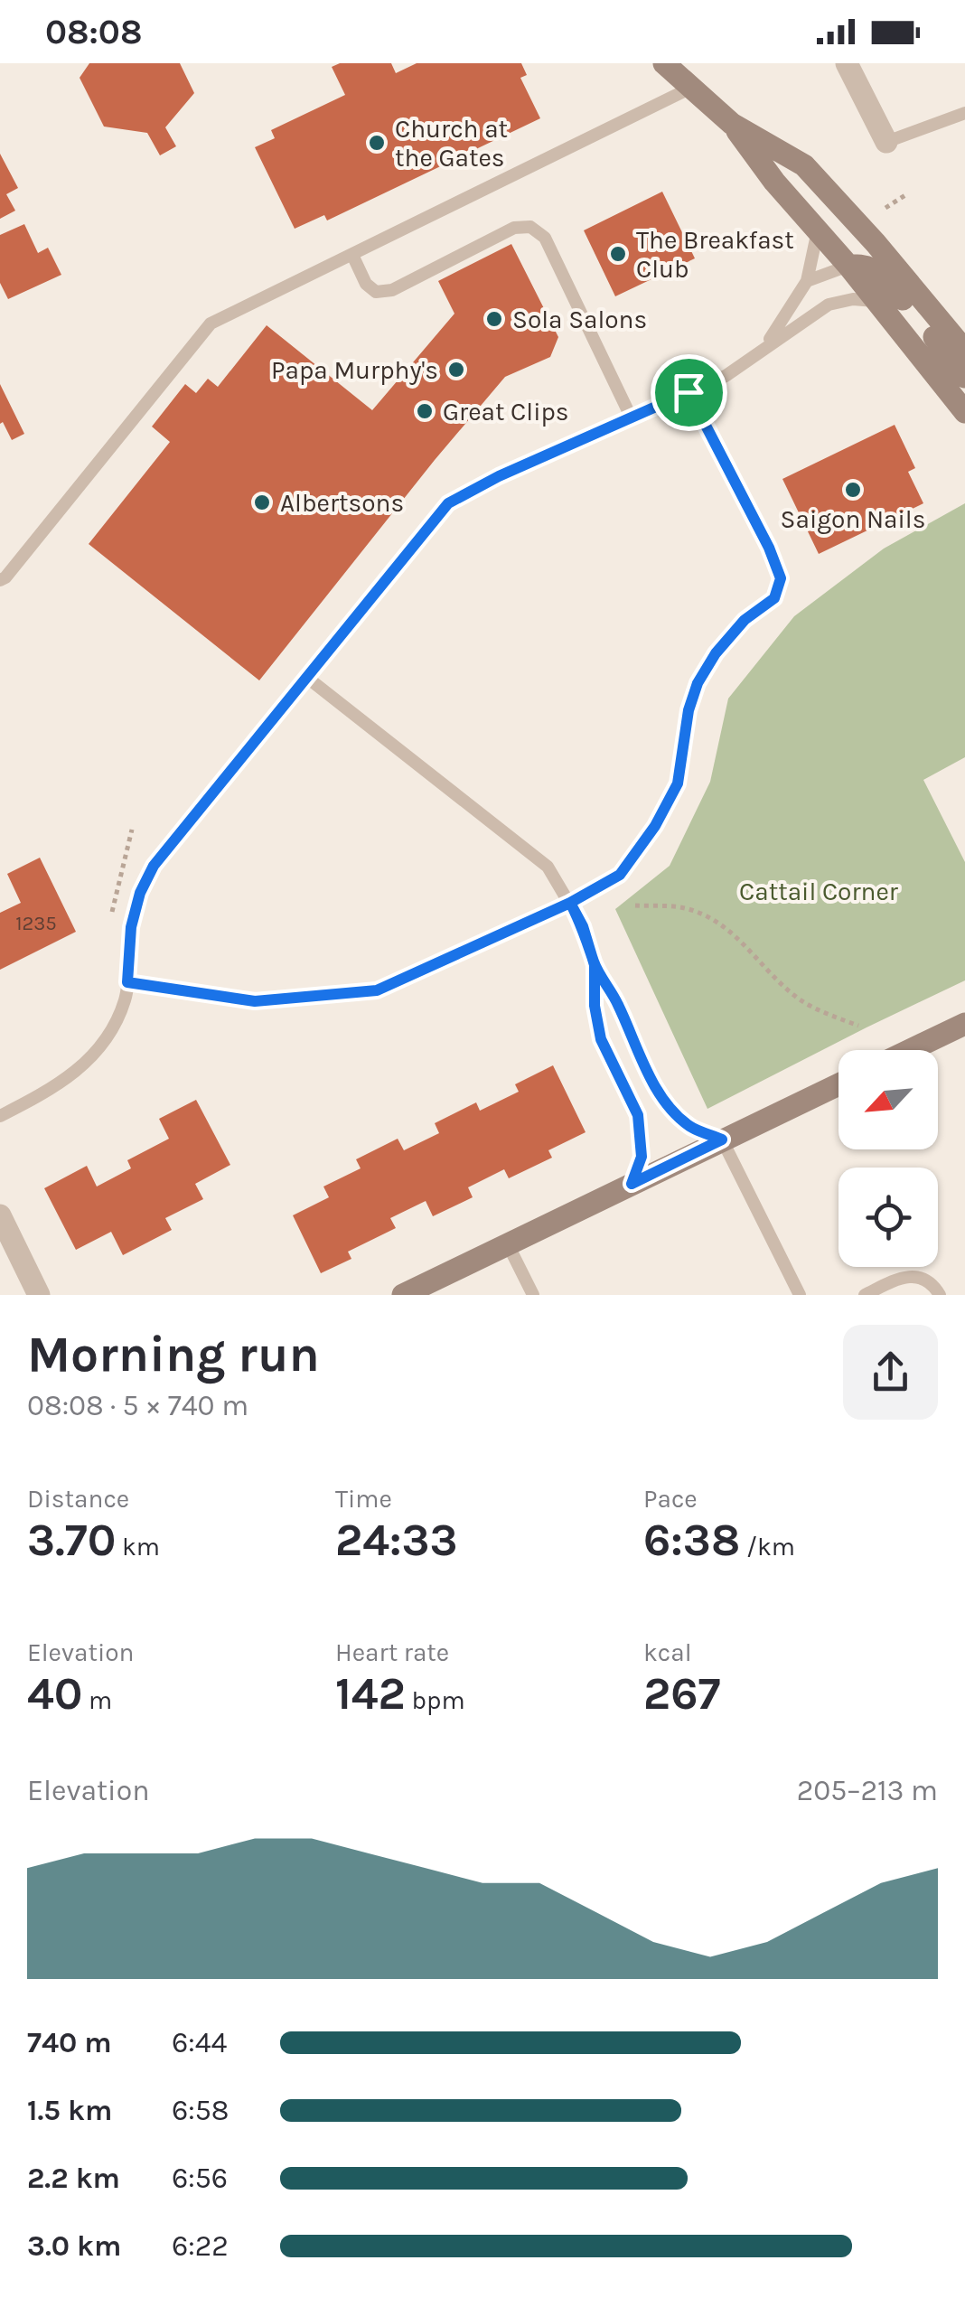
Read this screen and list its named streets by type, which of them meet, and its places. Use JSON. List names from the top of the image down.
{
  "parks": ["Cattail Corner"],
  "places": [
    "Church at the Gates",
    "The Breakfast Club",
    "Sola Salons",
    "Papa Murphy's",
    "Great Clips",
    "Saigon Nails",
    "Albertsons"
  ],
  "house_numbers": ["1235"],
  "north": "bottom left",
  "page": {
    "status": "08:08",
    "heading": ["Morning run", "08:08 · 5 × 740 m"],
    "stats": [
      ["Distance", "3.70 km"],
      ["Time", "24:33"],
      ["Pace", "6:38 /km"],
      ["Elevation", "40 m"],
      ["Heart rate", "142 bpm"],
      ["kcal", "267"]
    ],
    "chart": ["Elevation", "205–213 m"],
    "list": [
      {
        "name": "740 m",
        "note": "6:44"
      },
      {
        "name": "1.5 km",
        "note": "6:58"
      },
      {
        "name": "2.2 km",
        "note": "6:56"
      },
      {
        "name": "3.0 km",
        "note": "6:22"
      }
    ]
  }
}
